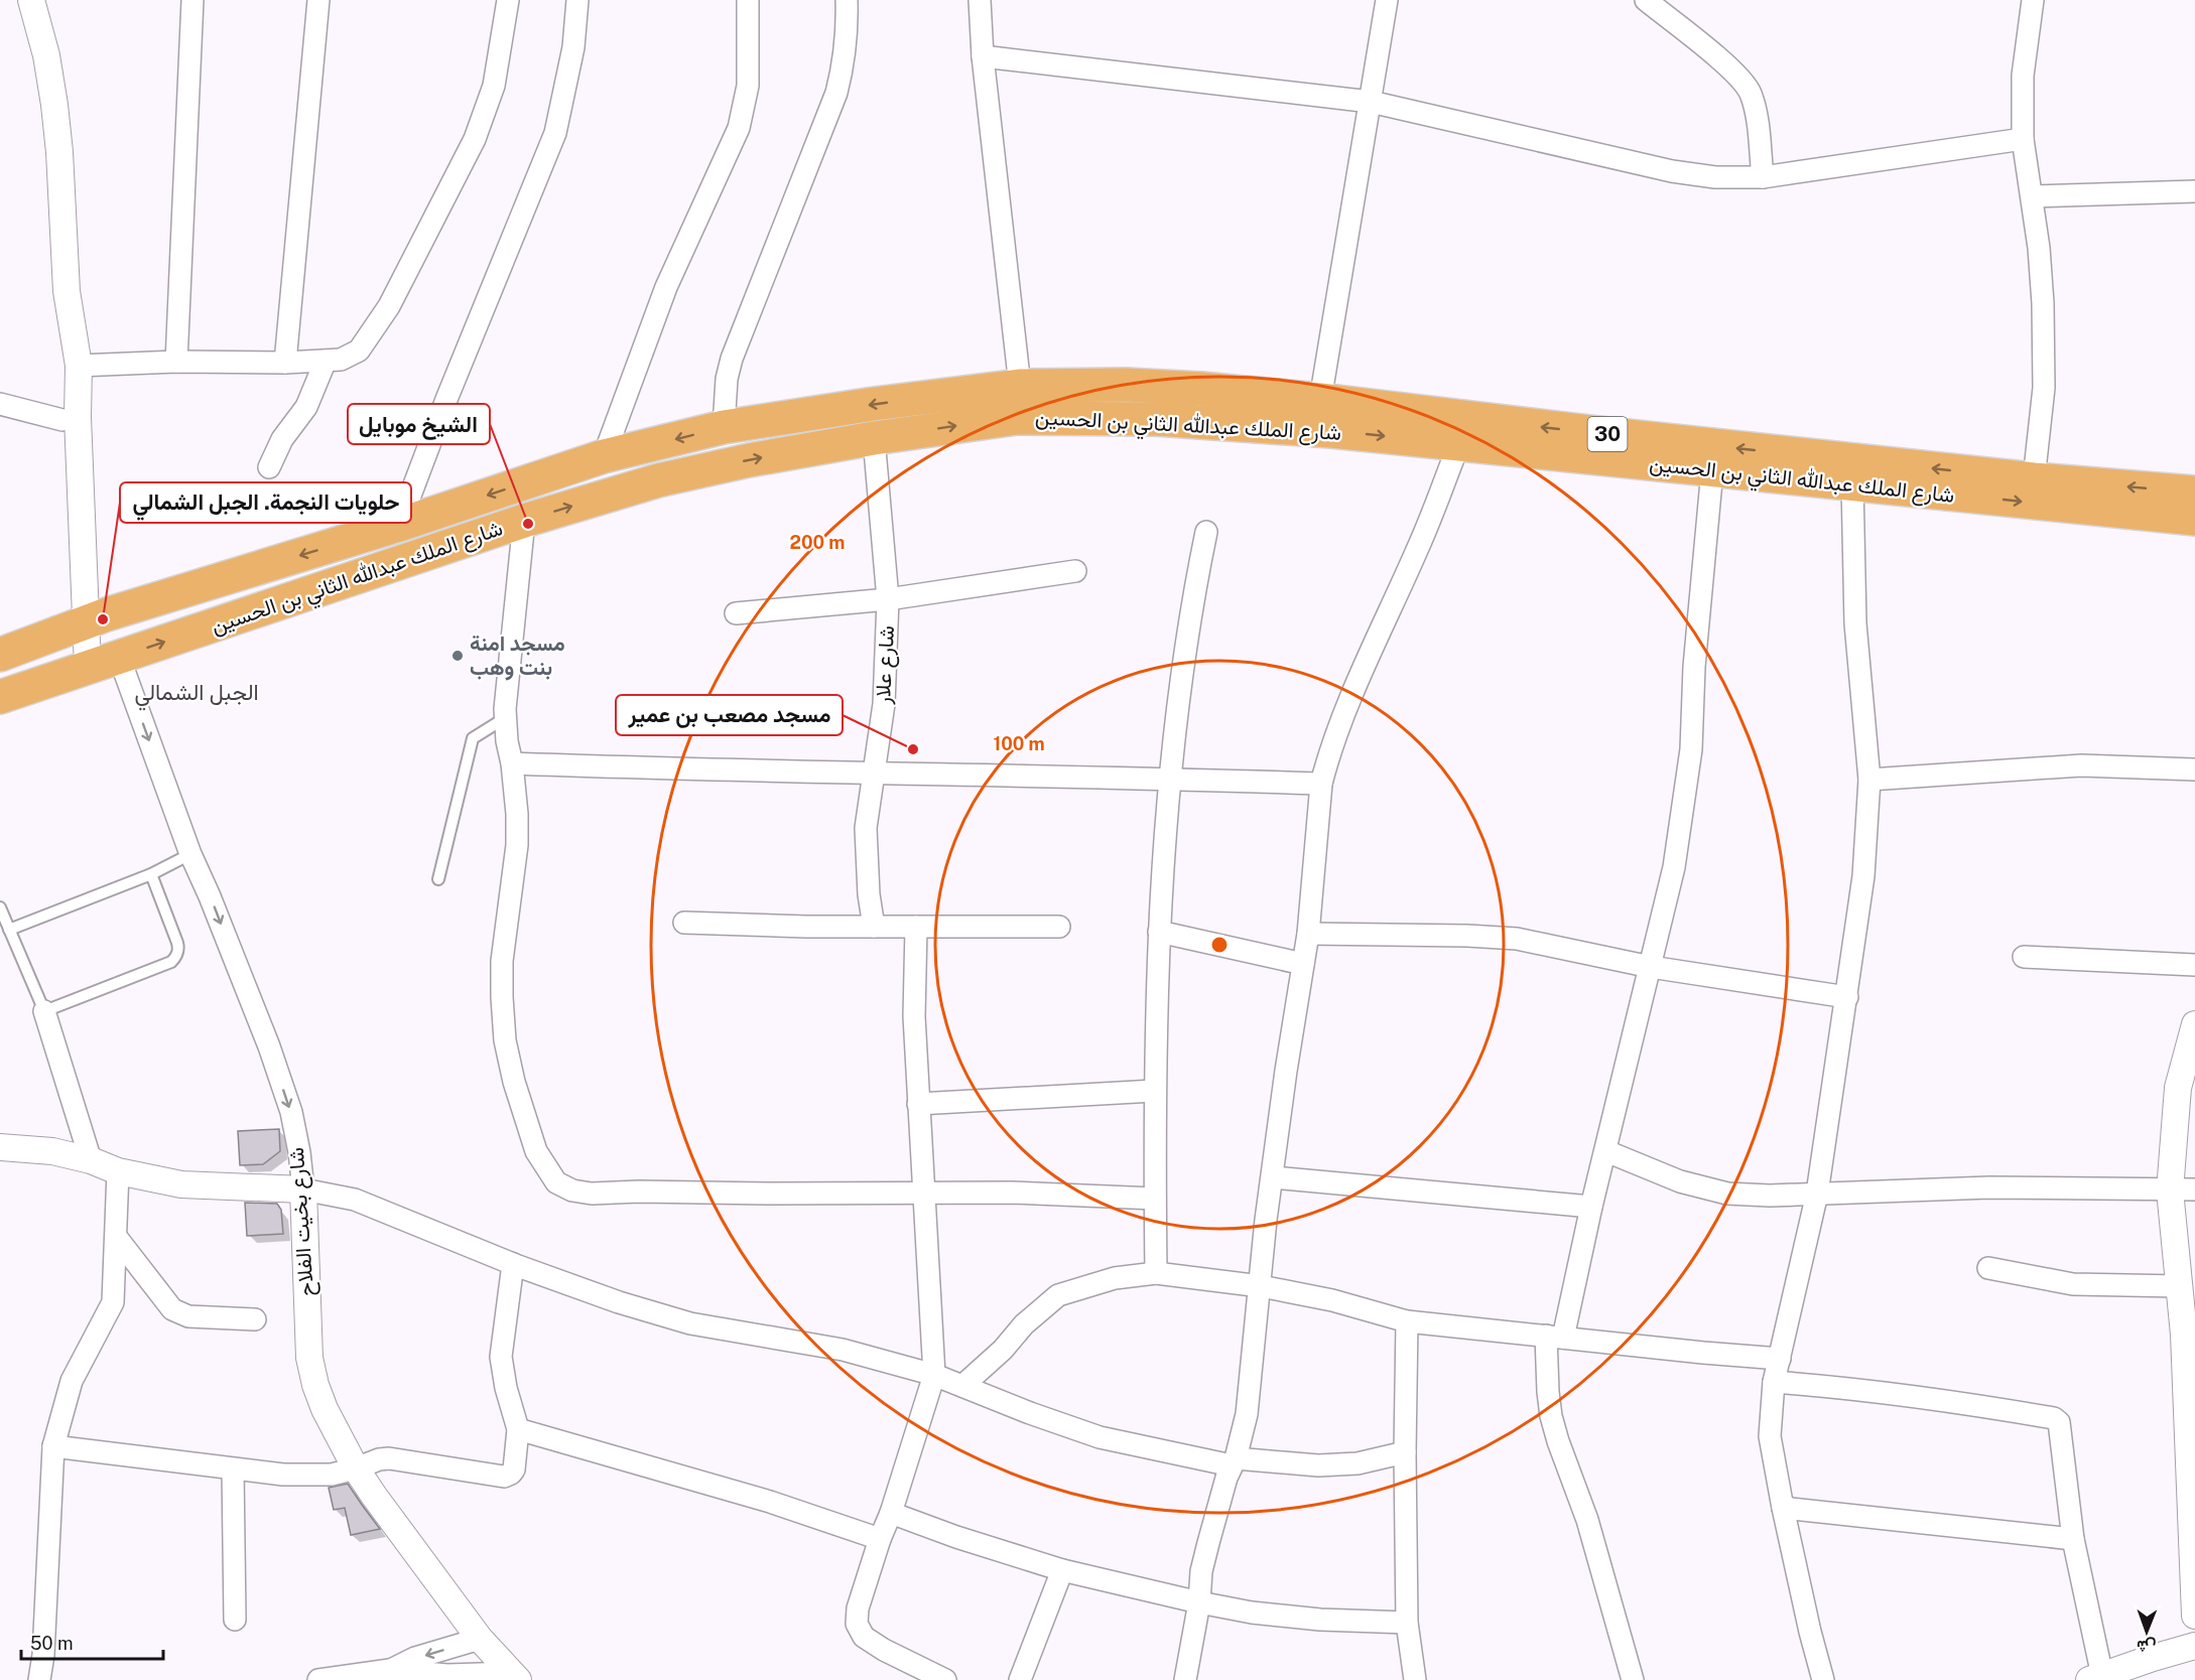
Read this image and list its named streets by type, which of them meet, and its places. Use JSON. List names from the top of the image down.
{
  "streets": {
    "main road": ["شارع الملك عبدالله الثاني بن الحسين", "30"],
    "street": ["شارع علار", "شارع بخيت الفلاح"]
  },
  "crossings": [
    ["شارع الملك عبدالله الثاني بن الحسين", "شارع علار"],
    ["شارع الملك عبدالله الثاني بن الحسين", "شارع بخيت الفلاح"]
  ],
  "one_way": ["شارع بخيت الفلاح"],
  "districts": ["الجبل الشمالي"],
  "places": [
    "الشيخ موبايل",
    "حلويات النجمة. الجبل الشمالي",
    "مسجد امنة بنت وهب",
    "مسجد مصعب بن عمير"
  ],
  "scale_bar": "50 m",
  "north": "bottom",
  "rings": ["200 m", "100 m"]
}
